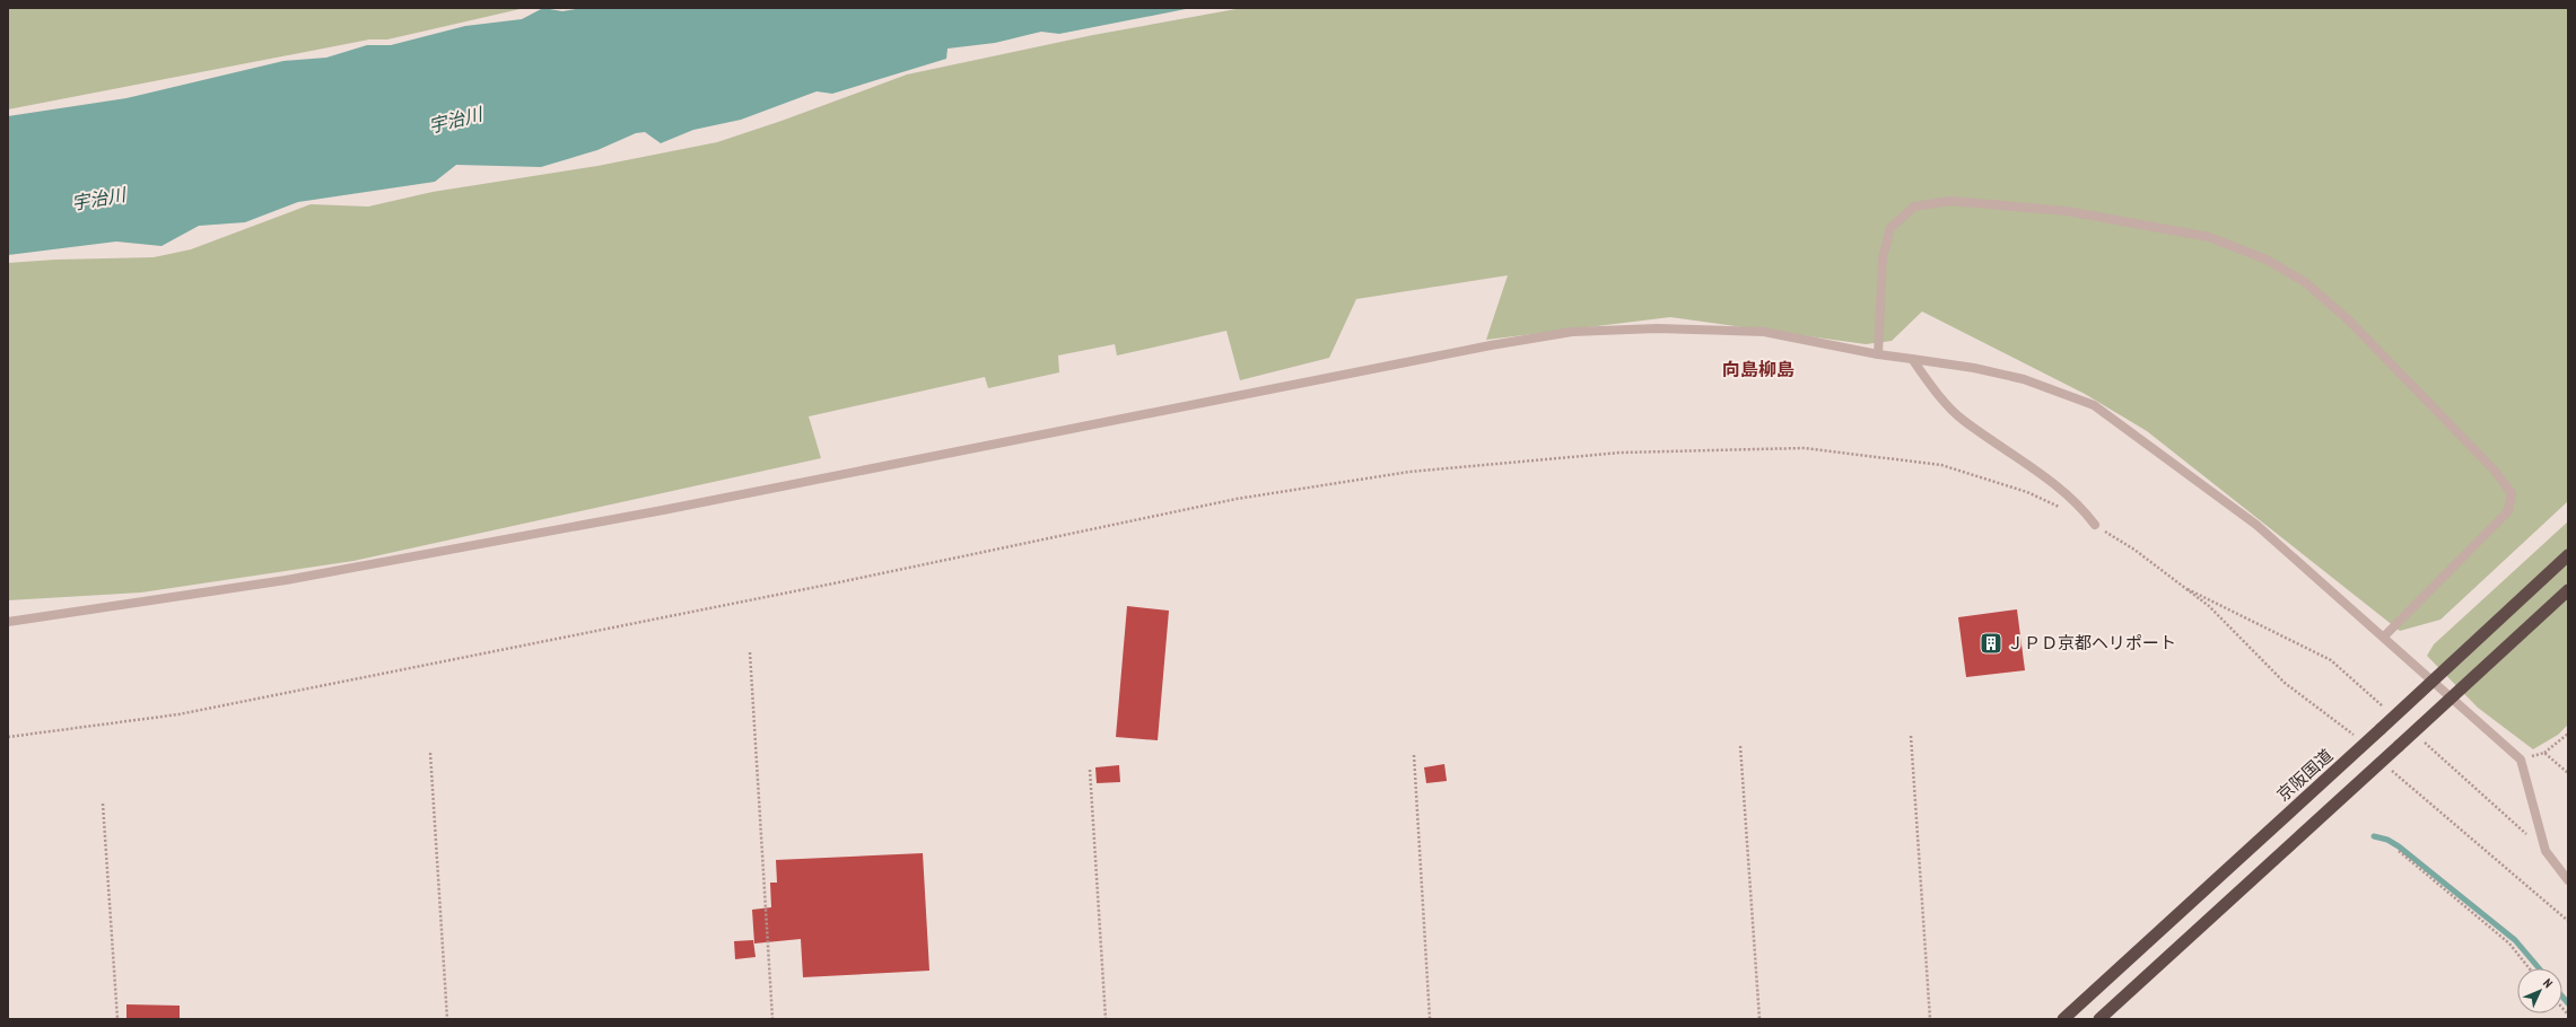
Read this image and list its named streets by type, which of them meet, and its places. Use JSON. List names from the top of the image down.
{
  "streets": {
    "highway": ["京阪国道"]
  },
  "districts": ["向島柳島"],
  "water": ["宇治川"],
  "places": {
    "building": ["ＪＰＤ京都ヘリポート"]
  },
  "north": "top right"
}
